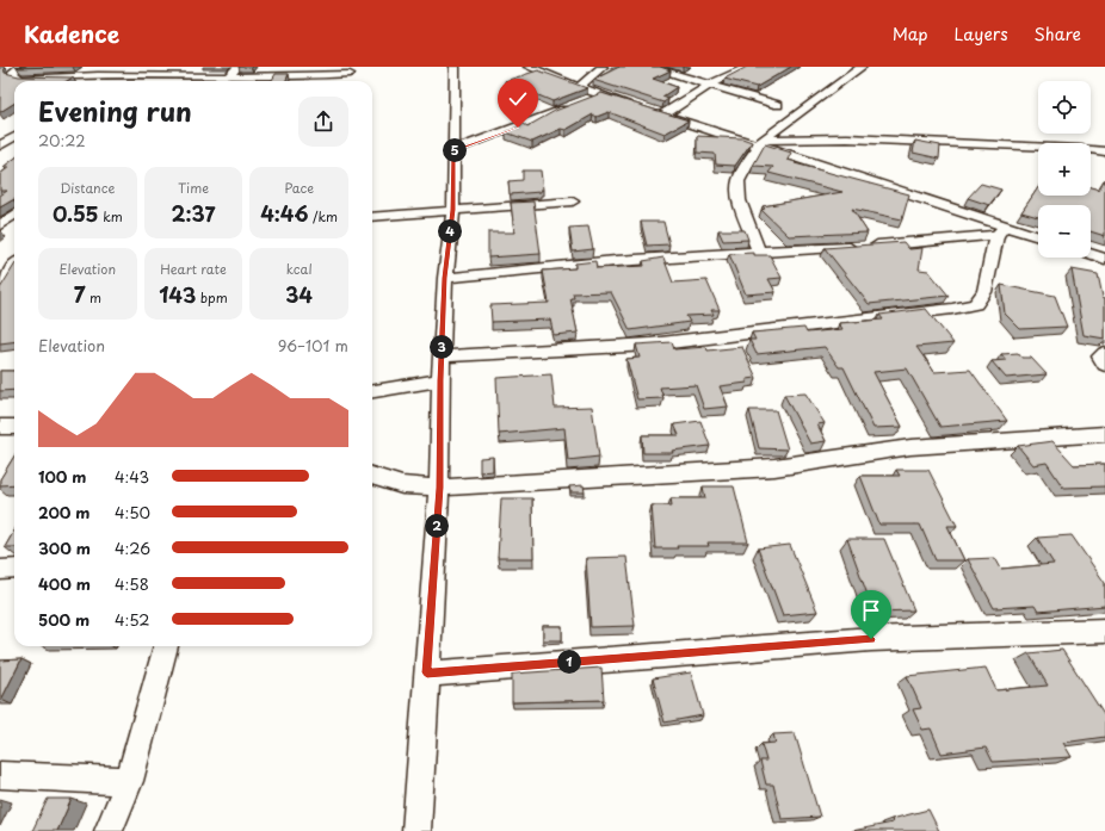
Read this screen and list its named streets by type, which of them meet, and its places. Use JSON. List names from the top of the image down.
{
  "page": {
    "header": "Kadence",
    "nav": ["Map", "Layers", "Share"],
    "map_buttons": ["+", "−"],
    "heading": ["Evening run", "20:22"],
    "pins": [
      "5",
      "4",
      "3",
      "2",
      "1"
    ],
    "stats": [
      ["Distance", "0.55 km"],
      ["Time", "2:37"],
      ["Pace", "4:46 /km"],
      ["Elevation", "7 m"],
      ["Heart rate", "143 bpm"],
      ["kcal", "34"]
    ],
    "chart": ["Elevation", "96–101 m"],
    "list": [
      {
        "name": "100 m",
        "note": "4:43"
      },
      {
        "name": "200 m",
        "note": "4:50"
      },
      {
        "name": "300 m",
        "note": "4:26"
      },
      {
        "name": "400 m",
        "note": "4:58"
      },
      {
        "name": "500 m",
        "note": "4:52"
      }
    ]
  }
}
